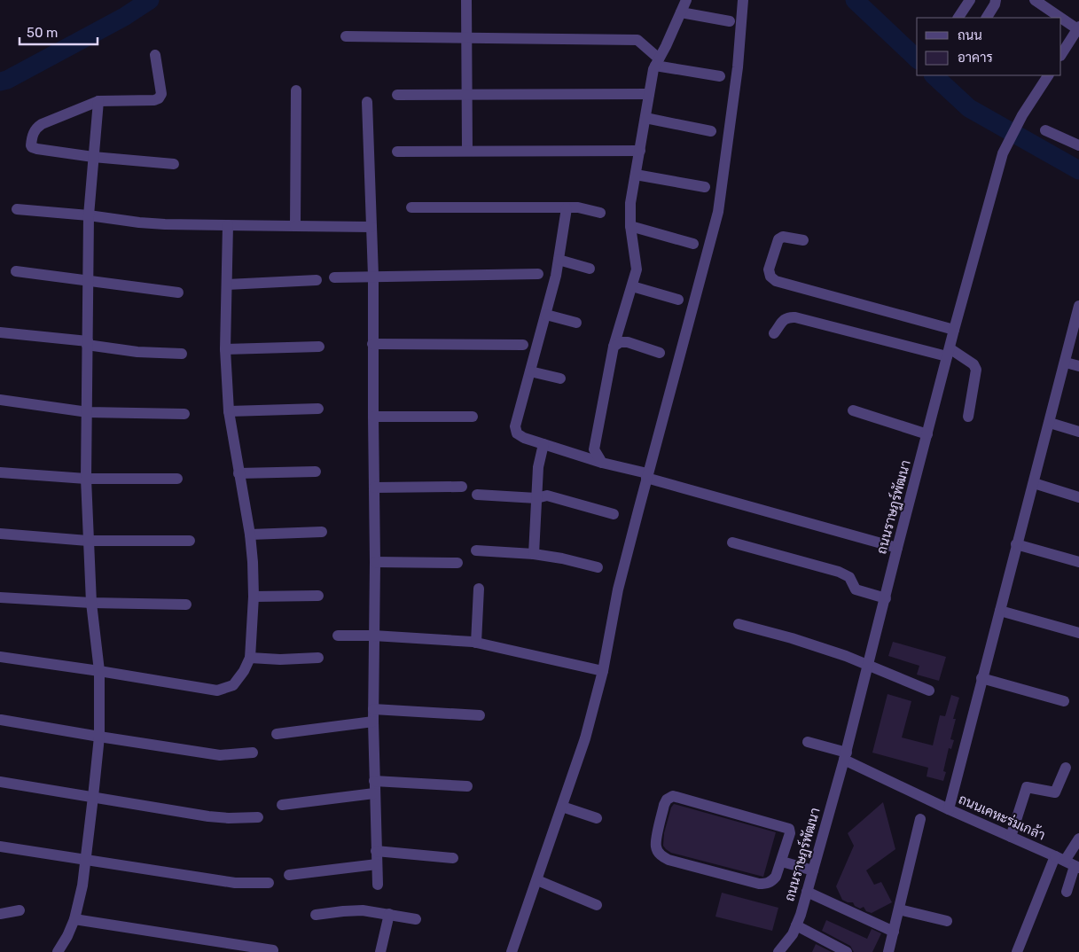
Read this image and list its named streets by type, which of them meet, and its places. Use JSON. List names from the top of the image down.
{
  "streets": {
    "street": ["ถนนราษฏร์พัฒนา", "ถนนเคหะร่มเกล้า"]
  },
  "crossings": [
    ["ถนนราษฏร์พัฒนา", "ถนนเคหะร่มเกล้า"]
  ],
  "legend": ["ถนน", "อาคาร"],
  "scale_bar": "50 m"
}
